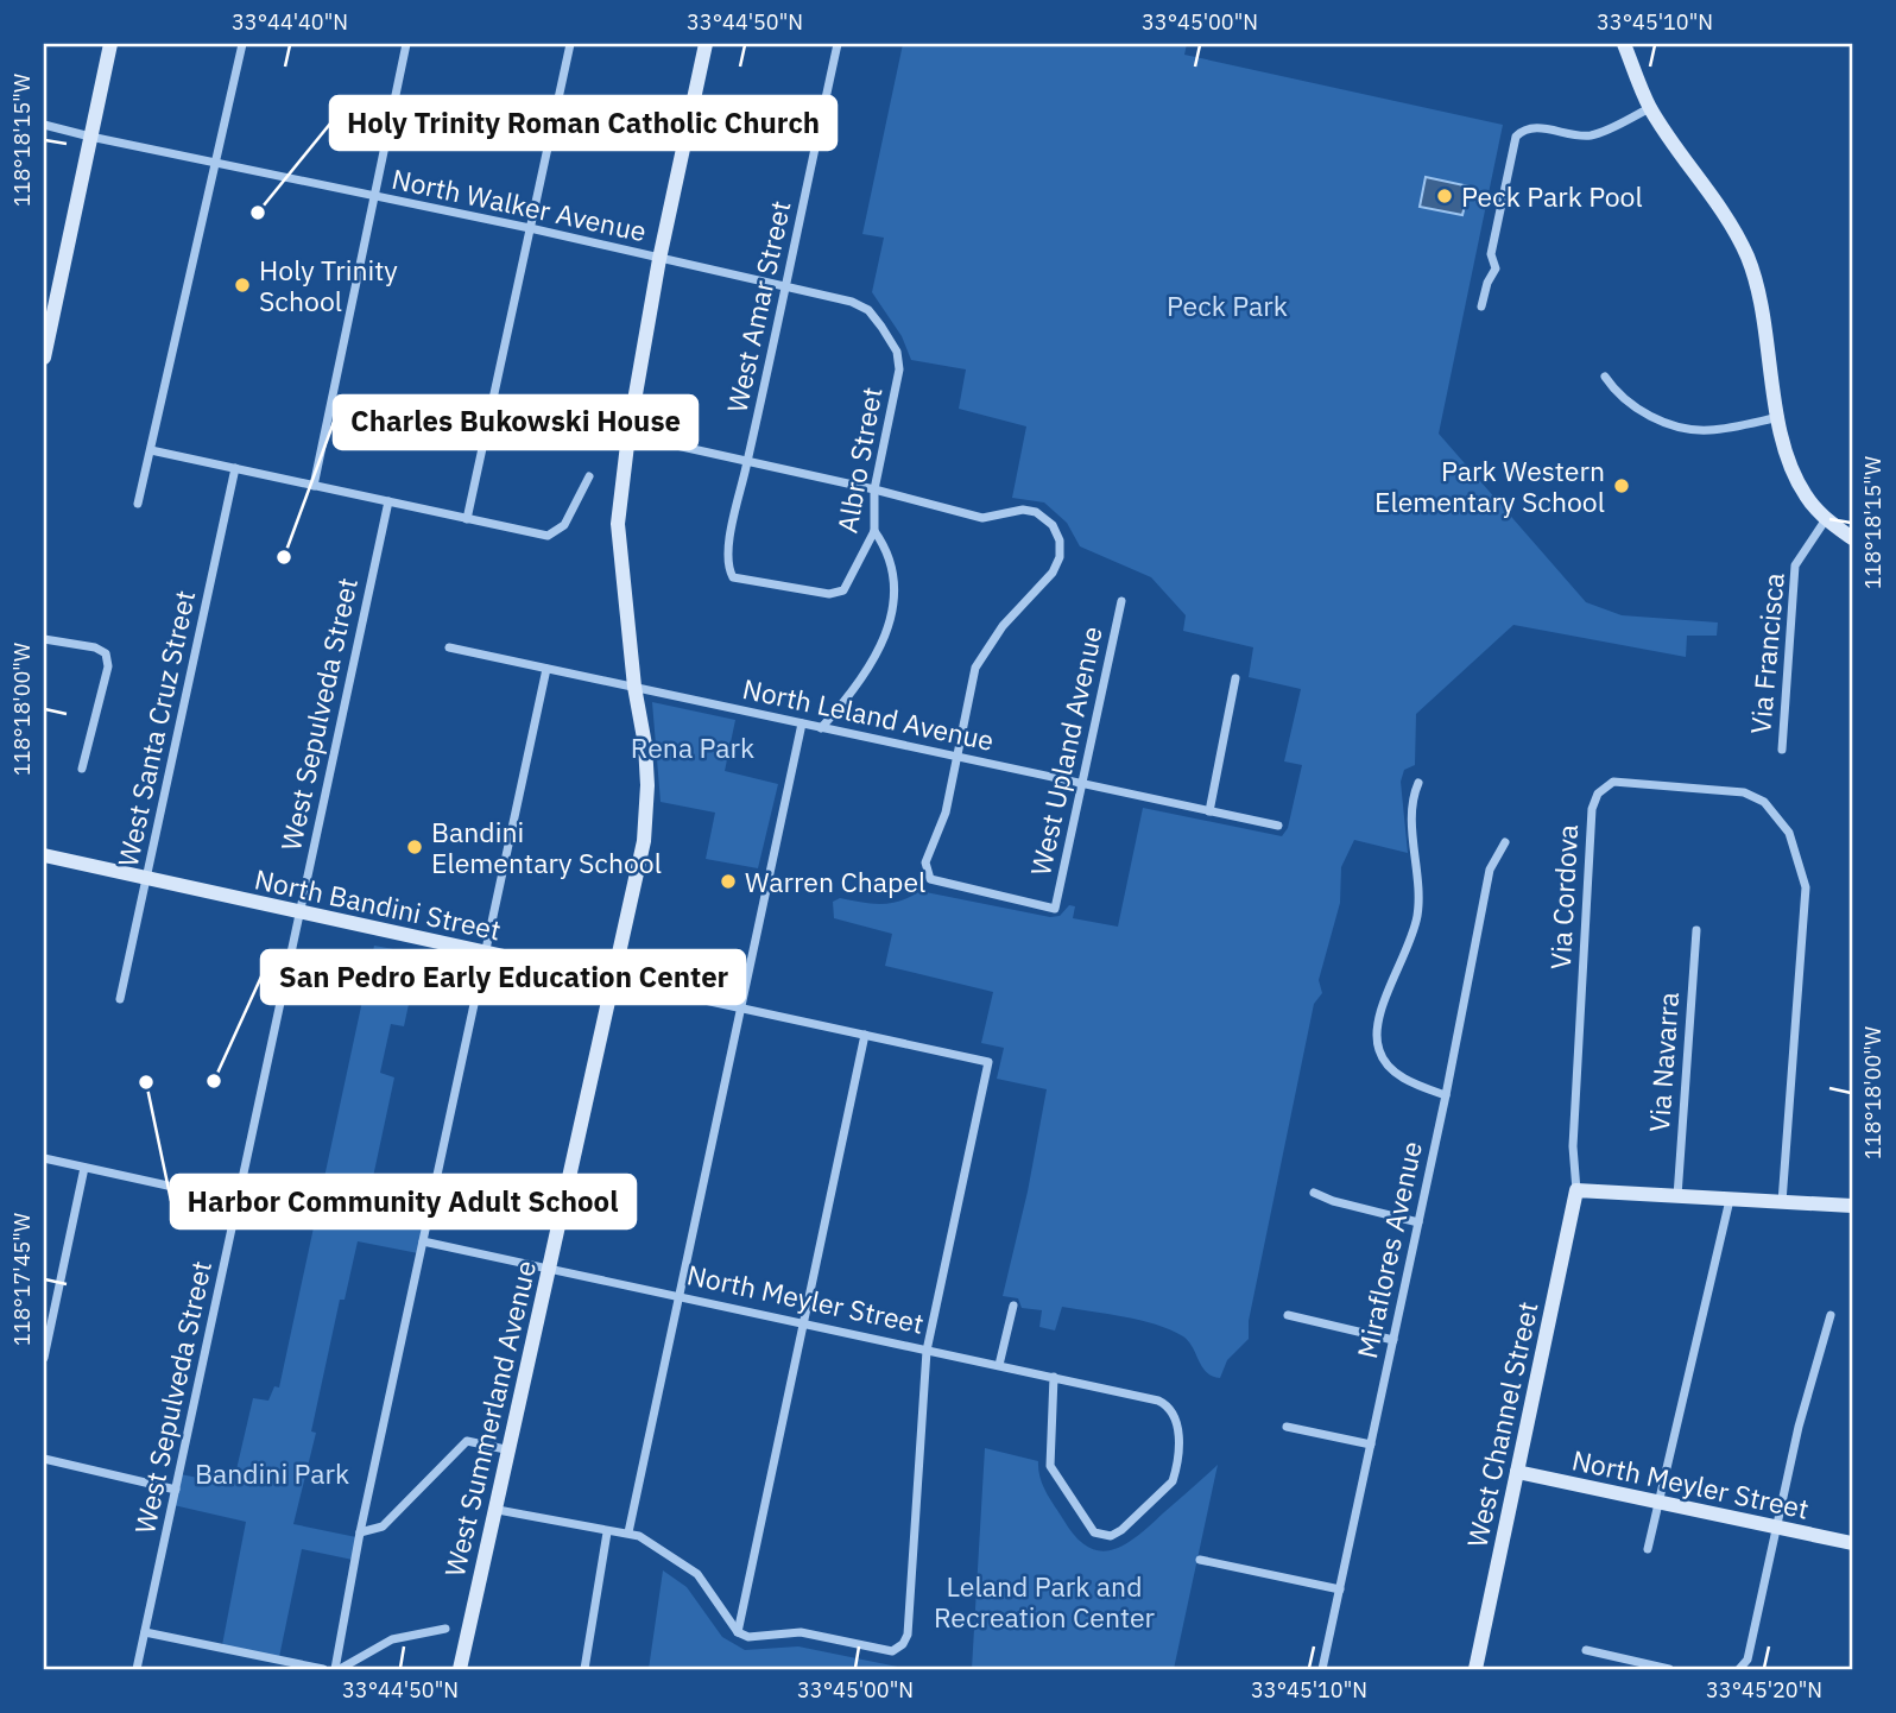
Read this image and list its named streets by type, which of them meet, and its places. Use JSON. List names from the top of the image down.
{
  "streets": {
    "street": [
      "North Walker Avenue",
      "West Amar Street",
      "Albro Street",
      "Via Francisca",
      "West Sepulveda Street",
      "North Leland Avenue",
      "West Santa Cruz Street",
      "West Upland Avenue",
      "Via Cordova",
      "North Bandini Street",
      "Via Navarra",
      "Miraflores Avenue",
      "North Meyler Street",
      "West Summerland Avenue",
      "West Channel Street"
    ]
  },
  "crossings": [
    ["North Walker Avenue", "West Amar Street"],
    ["North Walker Avenue", "Albro Street"],
    ["North Walker Avenue", "West Summerland Avenue"],
    ["West Amar Street", "Albro Street"],
    ["West Sepulveda Street", "North Bandini Street"],
    ["North Leland Avenue", "West Upland Avenue"],
    ["North Leland Avenue", "West Summerland Avenue"],
    ["West Santa Cruz Street", "North Bandini Street"],
    ["Via Cordova", "West Channel Street"],
    ["North Bandini Street", "North Meyler Street"],
    ["North Bandini Street", "West Summerland Avenue"],
    ["North Meyler Street", "West Summerland Avenue"],
    ["North Meyler Street", "West Channel Street"]
  ],
  "parks": [
    "Peck Park",
    "Rena Park",
    "Bandini Park",
    "Leland Park and Recreation Center"
  ],
  "places": [
    "Peck Park Pool",
    "Holy Trinity Roman Catholic Church",
    "Holy Trinity School",
    "Park Western Elementary School",
    "Charles Bukowski House",
    "Bandini Elementary School",
    "Warren Chapel",
    "San Pedro Early Education Center",
    "Harbor Community Adult School"
  ],
  "coordinates": [
    "33°44'40\"N",
    "33°44'50\"N",
    "33°45'00\"N",
    "33°45'10\"N",
    "118°18'15\"W",
    "118°18'00\"W",
    "118°17'45\"W",
    "33°45'20\"N"
  ]
}
